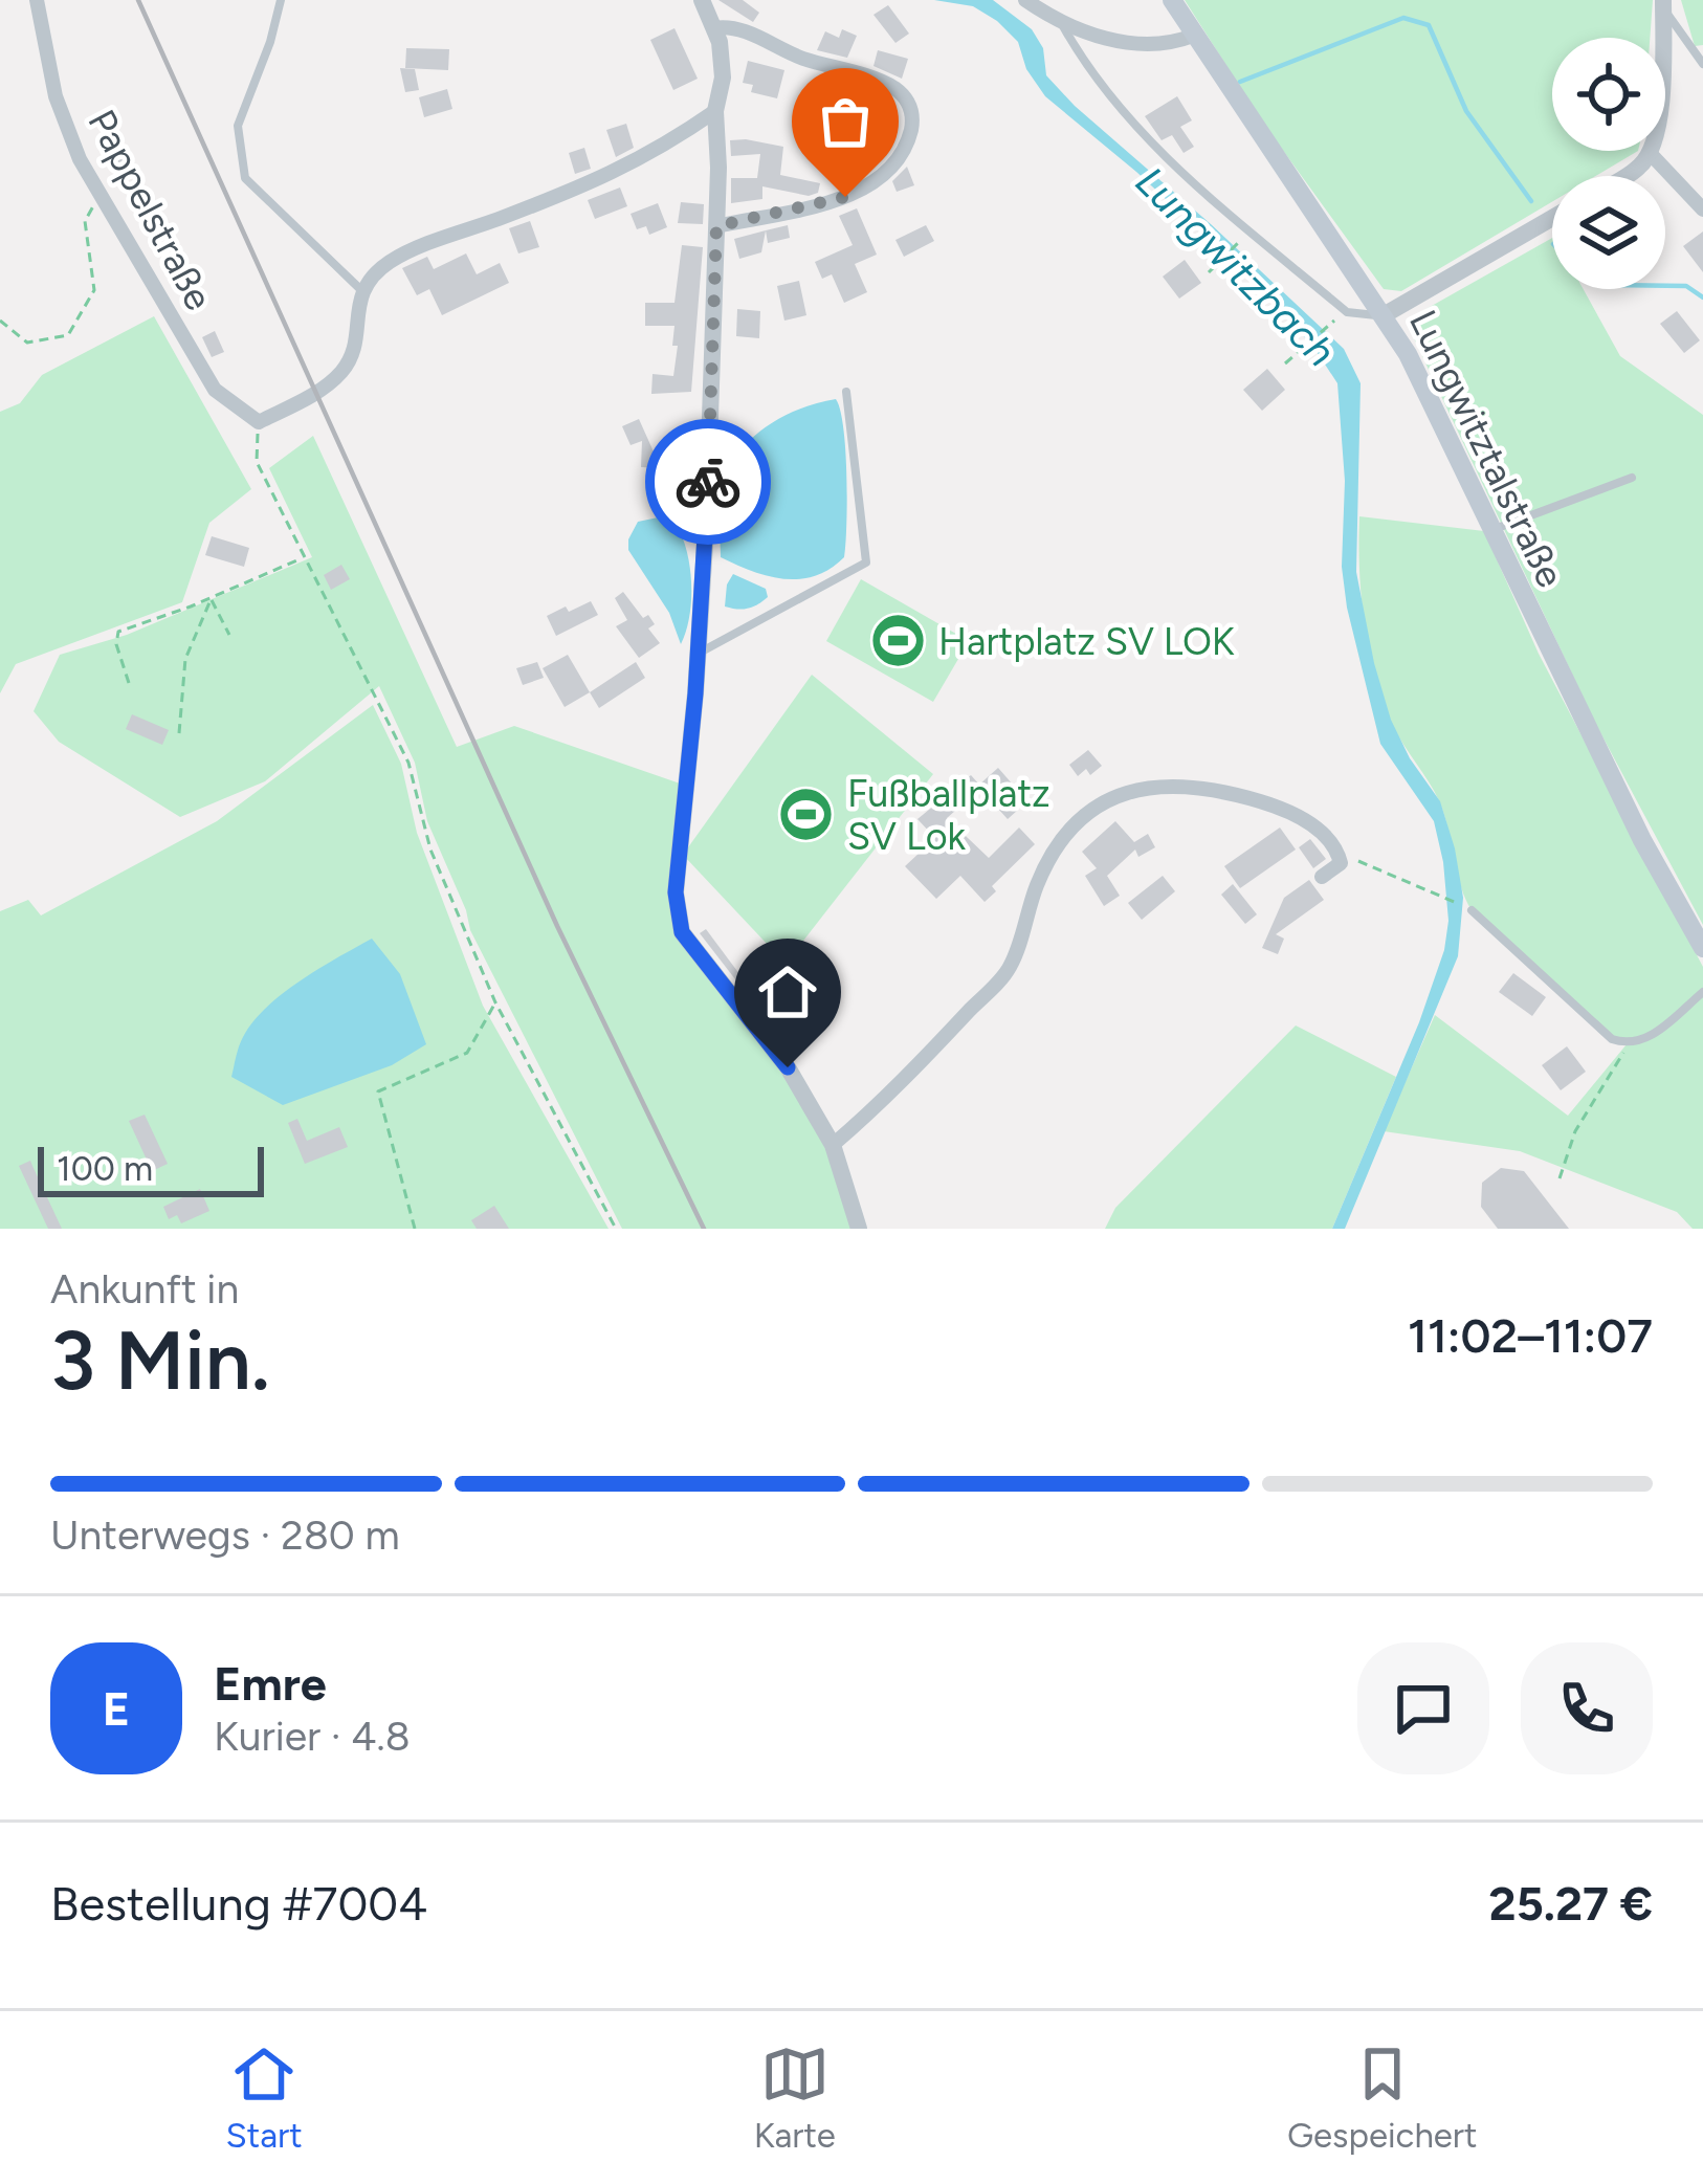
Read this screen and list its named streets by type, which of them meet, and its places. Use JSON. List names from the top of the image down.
{
  "streets": {
    "main road": ["Lungwitztalstraße"],
    "street": ["Pappelstraße"]
  },
  "water": ["Lungwitzbach"],
  "places": {
    "sports": ["Hartplatz SV LOK", "Fußballplatz SV Lok"]
  },
  "scale_bar": "100 m",
  "page": {
    "scale": "100 m",
    "heading": ["3 Min.", "Ankunft in", "11:02–11:07"],
    "panel": [
      "Emre",
      "Kurier · 4.8",
      "Bestellung #7004",
      "25.27 €"
    ],
    "bar": "Unterwegs · 280 m",
    "round": "E",
    "tabs": ["Start", "Karte", "Gespeichert"]
  }
}
